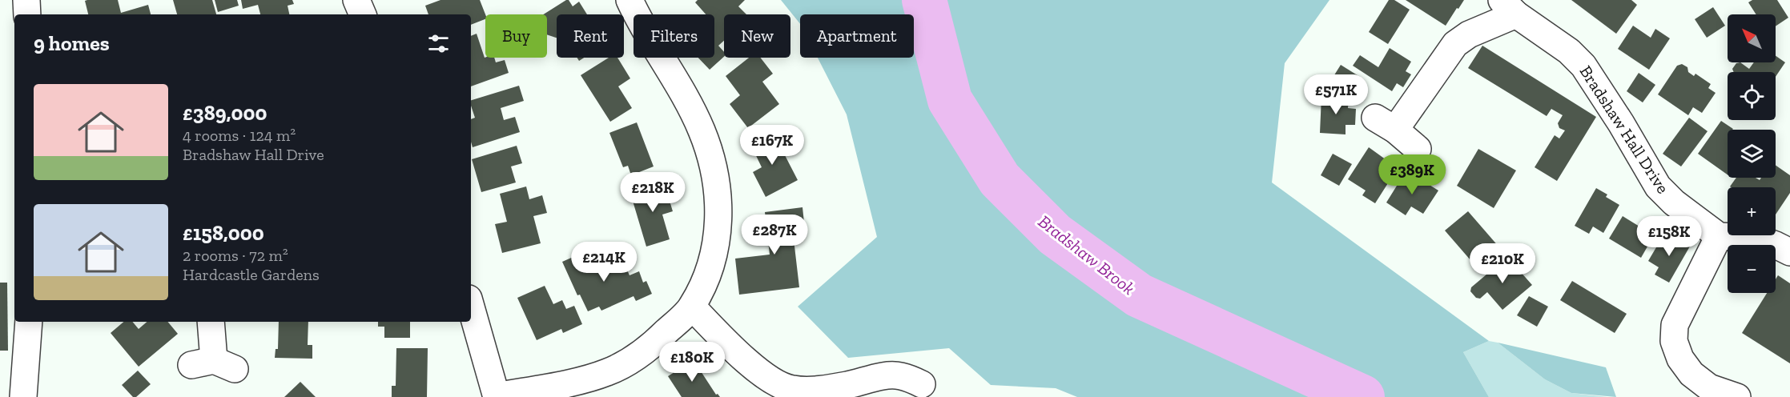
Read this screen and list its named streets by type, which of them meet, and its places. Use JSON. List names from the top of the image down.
{
  "streets": {
    "street": ["Bradshaw Hall Drive"]
  },
  "water": ["Bradshaw Brook"],
  "north": "top left",
  "page": {
    "map_buttons": ["+", "−"],
    "chip": [
      "Buy",
      "Rent",
      "Filters",
      "New",
      "Apartment"
    ],
    "heading": "9 homes",
    "list": [
      {
        "name": "£389,000",
        "note": "4 rooms · 124 m² · Bradshaw Hall Drive"
      },
      {
        "name": "£158,000",
        "note": "2 rooms · 72 m² · Hardcastle Gardens"
      }
    ],
    "price": [
      "£571K",
      "£167K",
      "£389K",
      "£218K",
      "£287K",
      "£158K",
      "£214K",
      "£210K",
      "£180K"
    ]
  }
}
